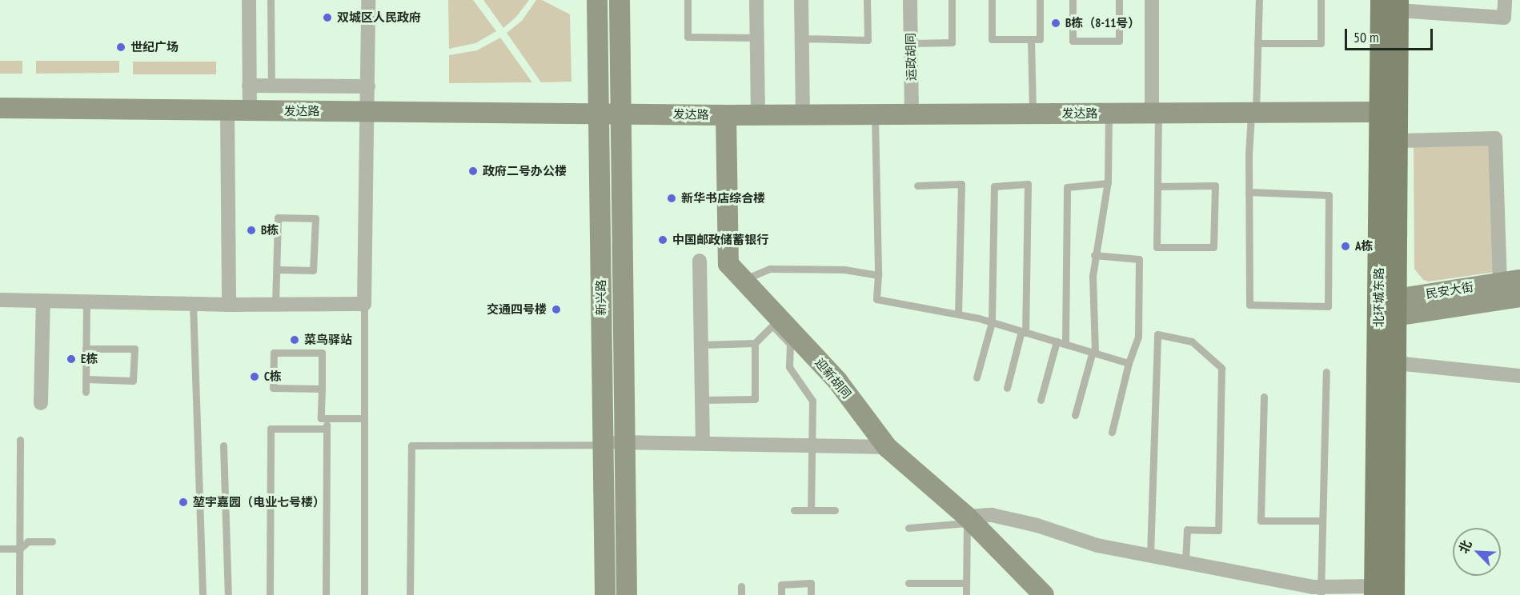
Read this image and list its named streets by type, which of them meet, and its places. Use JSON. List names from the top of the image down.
{
  "streets": {
    "main road": ["北环城东路"],
    "street": [
      "运政胡同",
      "发达路",
      "民安大街",
      "新兴路",
      "迎新胡同"
    ]
  },
  "crossings": [
    ["运政胡同", "发达路"],
    ["发达路", "新兴路"],
    ["发达路", "北环城东路"],
    ["发达路", "迎新胡同"],
    ["民安大街", "北环城东路"]
  ],
  "places": [
    "双城区人民政府",
    "B栋（8-11号）",
    "世纪广场",
    "政府二号办公楼",
    "新华书店综合楼",
    "B栋",
    "中国邮政储蓄银行",
    "A栋",
    "交通四号楼",
    "菜鸟驿站",
    "E栋",
    "C栋",
    "堃宇嘉园（电业七号楼）"
  ],
  "scale_bar": "50 m",
  "north": "top left"
}
